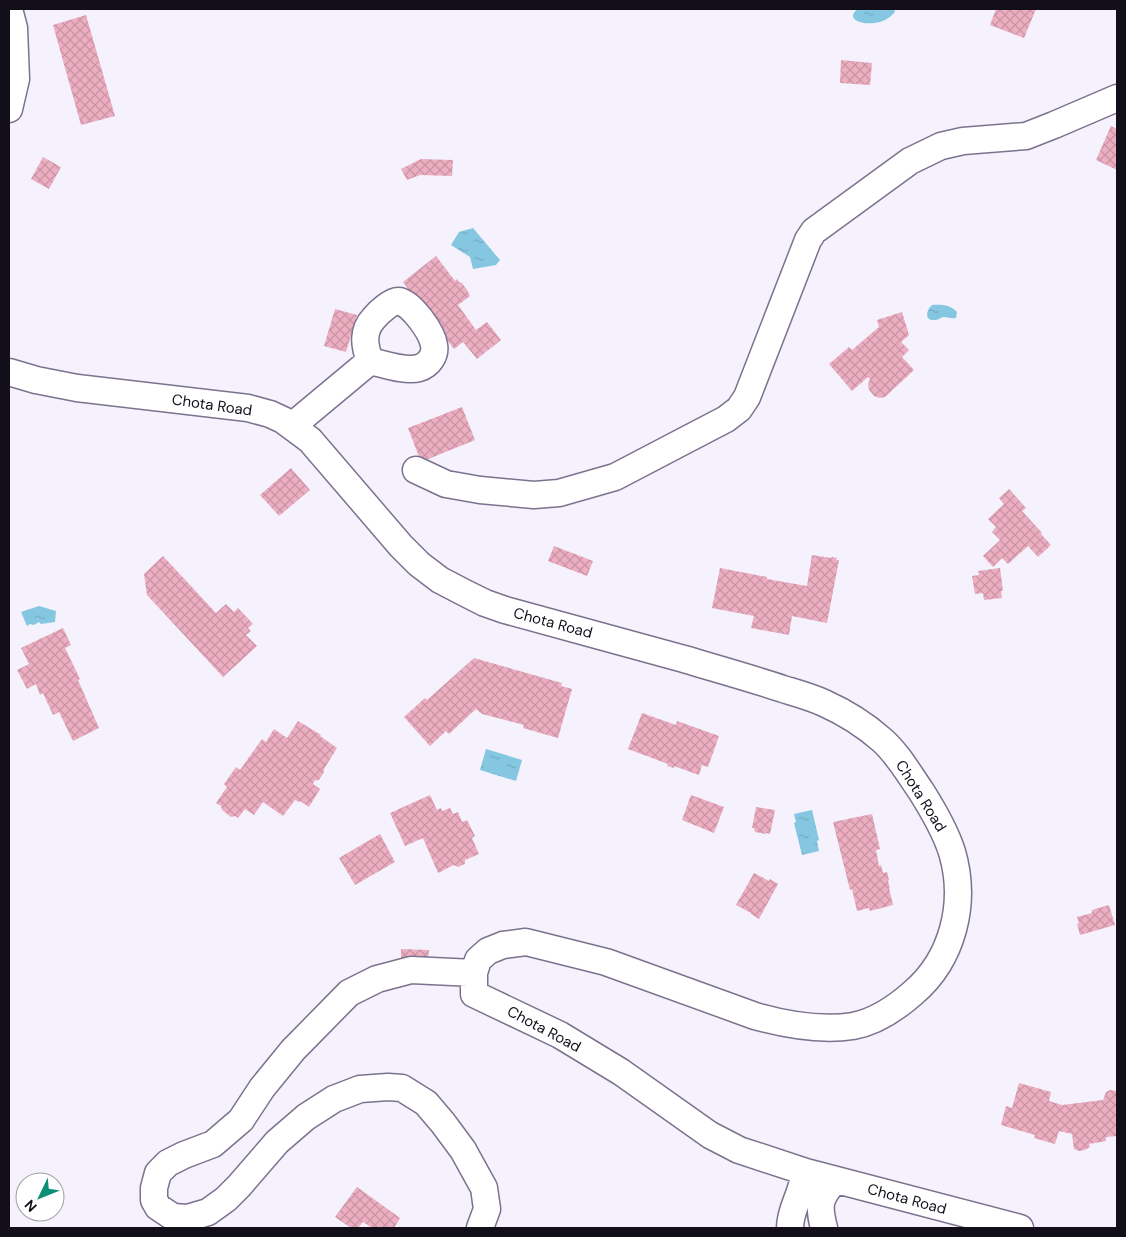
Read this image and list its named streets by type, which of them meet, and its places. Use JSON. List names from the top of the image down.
{
  "streets": {
    "street": ["Chota Road"]
  },
  "north": "bottom left"
}
